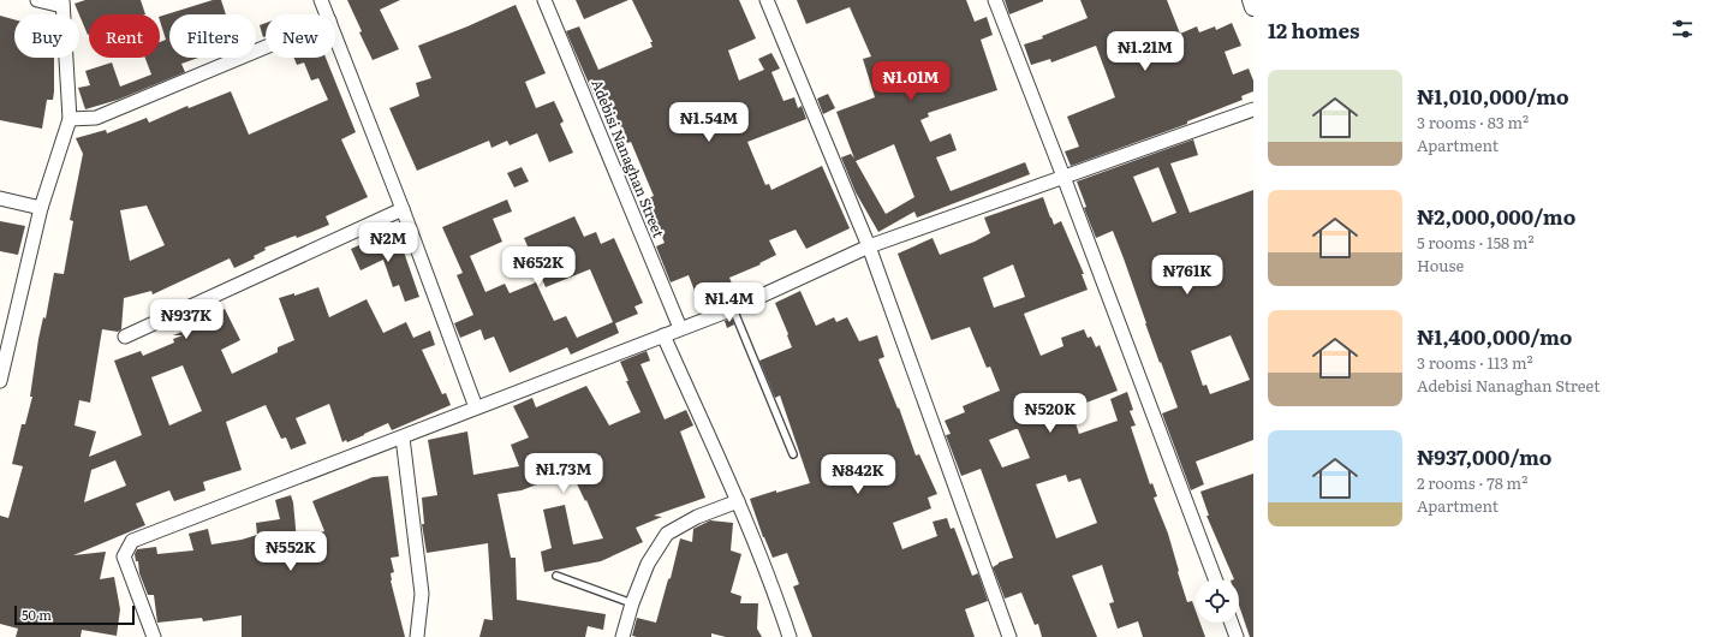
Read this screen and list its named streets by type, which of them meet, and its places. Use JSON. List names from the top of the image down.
{
  "streets": {
    "street": ["Adebisi Nanaghan Street"]
  },
  "scale_bar": "50 m",
  "page": {
    "heading": "12 homes",
    "chip": [
      "Buy",
      "Rent",
      "Filters",
      "New"
    ],
    "price": [
      "₦1.21M",
      "₦1.01M",
      "₦1.54M",
      "₦2M",
      "₦652K",
      "₦761K",
      "₦1.4M",
      "₦937K",
      "₦520K",
      "₦1.73M",
      "₦842K",
      "₦552K"
    ],
    "list": [
      {
        "name": "₦1,010,000/mo",
        "note": "3 rooms · 83 m² · Apartment"
      },
      {
        "name": "₦2,000,000/mo",
        "note": "5 rooms · 158 m² · House"
      },
      {
        "name": "₦1,400,000/mo",
        "note": "3 rooms · 113 m² · Adebisi Nanaghan Street"
      },
      {
        "name": "₦937,000/mo",
        "note": "2 rooms · 78 m² · Apartment"
      }
    ],
    "scale": "50 m"
  }
}
